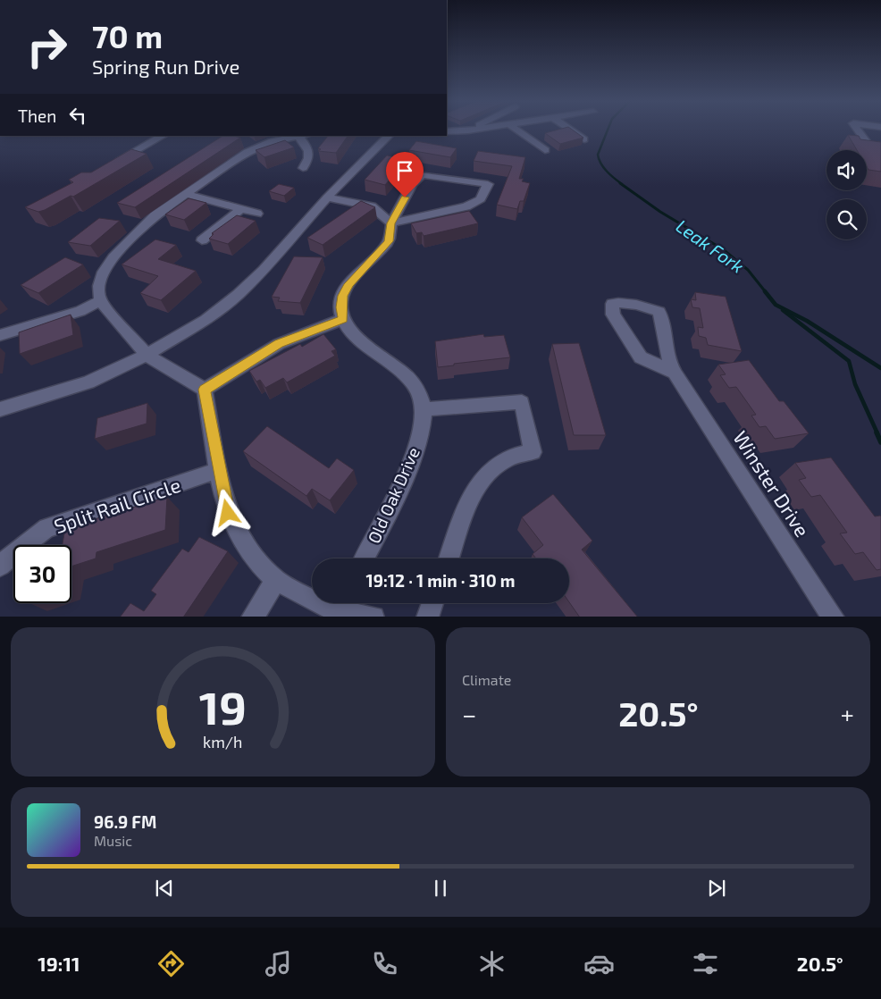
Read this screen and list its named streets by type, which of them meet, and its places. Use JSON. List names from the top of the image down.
{
  "streets": {
    "street": ["Winster Drive", "Old Oak Drive", "Split Rail Circle"]
  },
  "water": ["Leak Fork"],
  "page": {
    "turn": ["70 m", "Spring Run Drive"],
    "then": "Then",
    "limit": "30",
    "trip": "19:12 · 1 min · 310 m",
    "tile": "Climate",
    "heat": ["−", "20.5°", "+"],
    "song": ["96.9 FM", "Music"],
    "tabs": ["19:11", "20.5°"],
    "gauge": ["19", "km/h"]
  }
}
